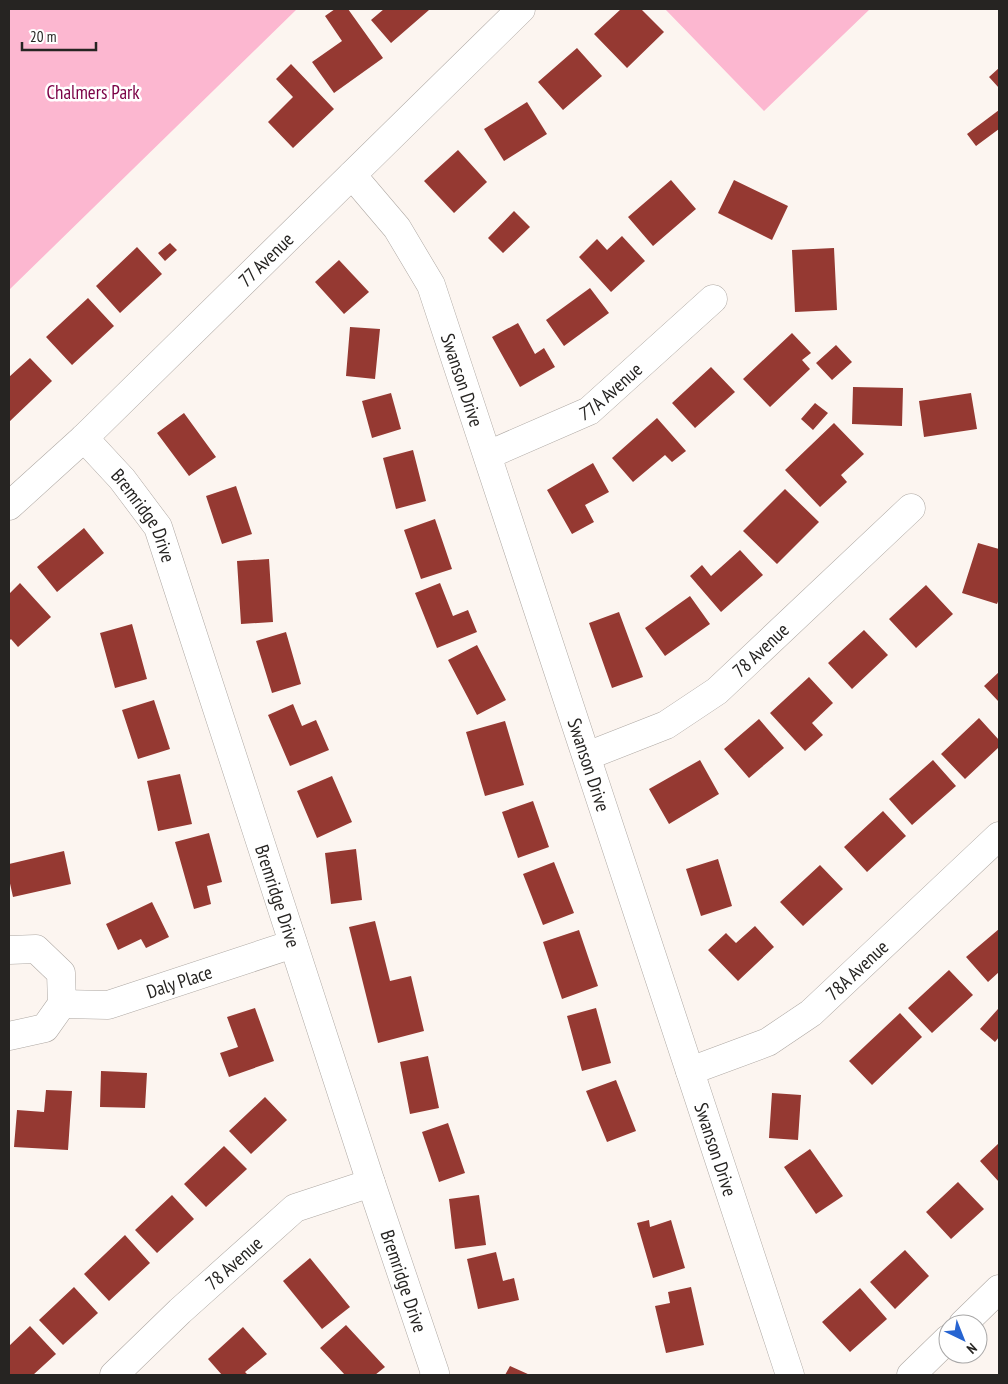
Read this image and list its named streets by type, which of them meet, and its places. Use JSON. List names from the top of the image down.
{
  "streets": {
    "street": [
      "77 Avenue",
      "Swanson Drive",
      "77A Avenue",
      "Bremridge Drive",
      "78 Avenue",
      "78A Avenue",
      "Daly Place"
    ]
  },
  "crossings": [
    ["77 Avenue", "Swanson Drive"],
    ["77 Avenue", "Bremridge Drive"],
    ["Swanson Drive", "77A Avenue"],
    ["Swanson Drive", "78 Avenue"],
    ["Swanson Drive", "78A Avenue"],
    ["Bremridge Drive", "78 Avenue"],
    ["Bremridge Drive", "Daly Place"]
  ],
  "parks": ["Chalmers Park"],
  "scale_bar": "20 m",
  "north": "bottom right"
}
